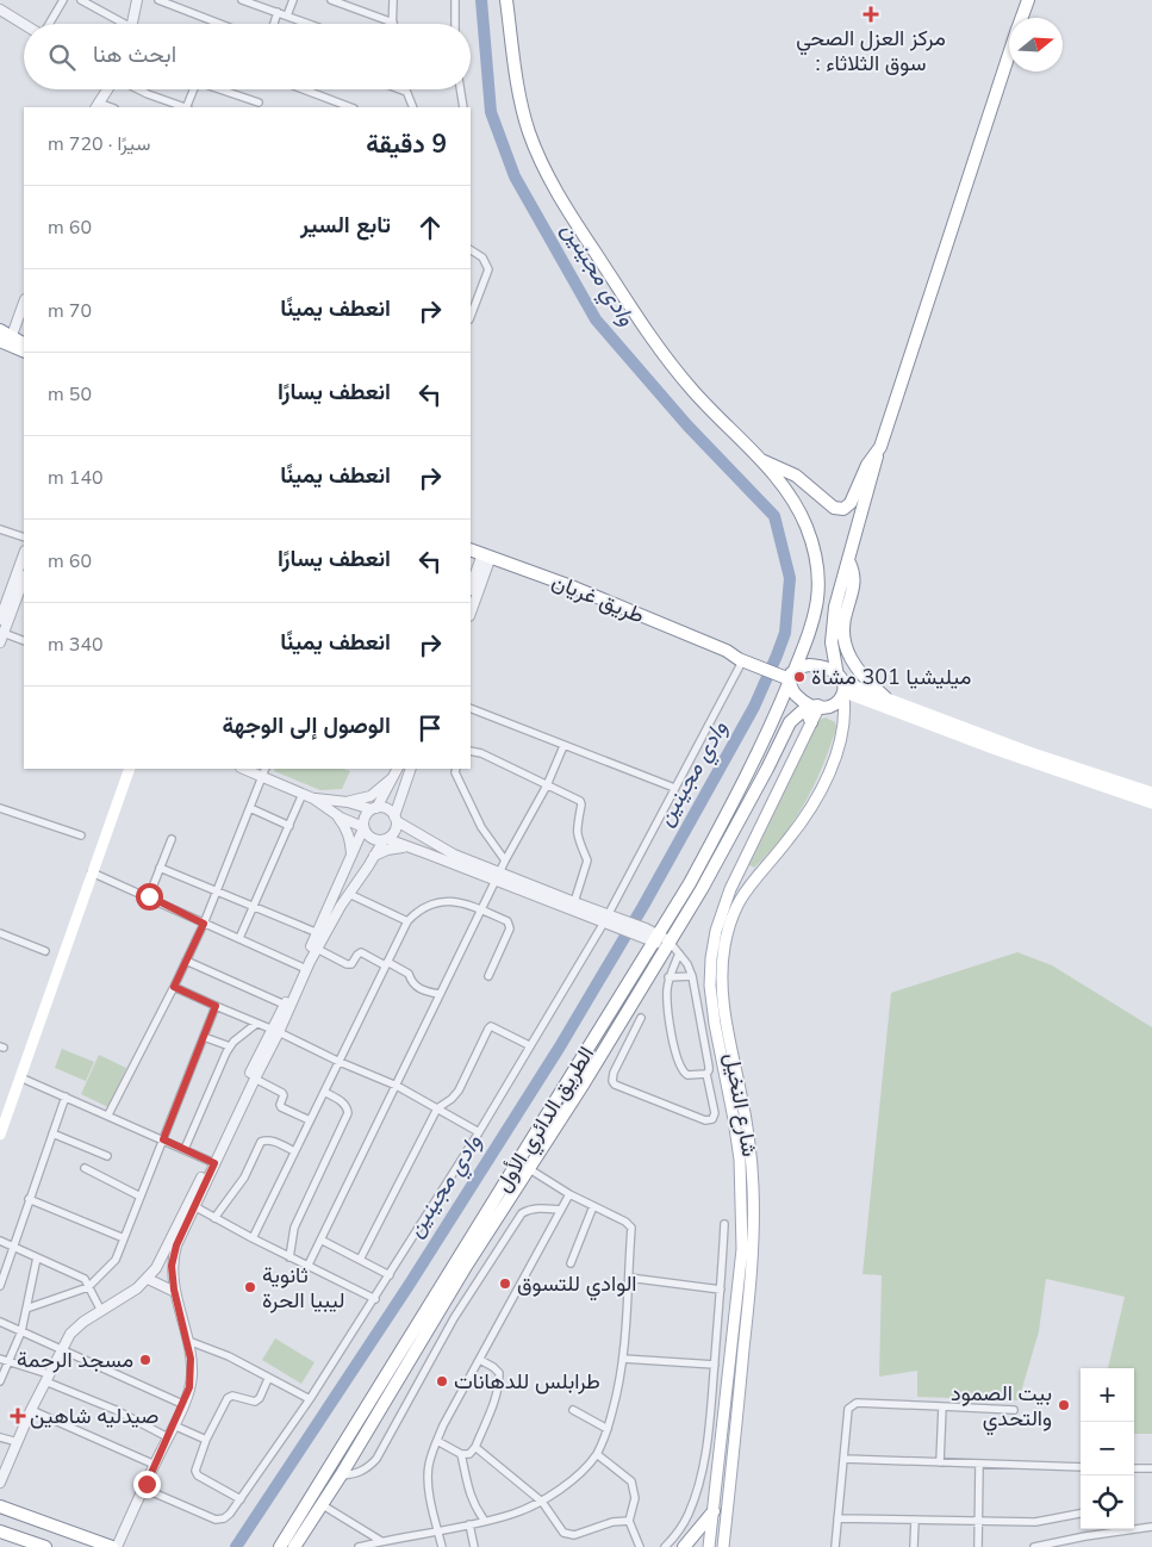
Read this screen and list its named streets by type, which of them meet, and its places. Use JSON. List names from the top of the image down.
{
  "streets": {
    "highway": ["طريق غريان", "الطريق الدائري الأول"],
    "main road": ["شارع النخيل"]
  },
  "crossings": [
    ["طريق غريان", "الطريق الدائري الأول"],
    ["شارع النخيل", "الطريق الدائري الأول"]
  ],
  "water": ["وادي مجينين"],
  "places": {
    "health": ["مركز العزل الصحي : سوق الثلاثاء", "صيدليه شاهين"],
    "other": [
      "ميليشيا 301 مشاة",
      "الوادي للتسوق",
      "ثانوية ليبيا الحرة",
      "مسجد الرحمة",
      "طرابلس للدهانات",
      "بيت الصمود والتحدي"
    ]
  },
  "north": "right",
  "page": {
    "search": "ابحث هنا",
    "heading": ["9 دقيقة", "سيرًا · 720 m"],
    "list": [
      ["تابع السير", "60 m"],
      ["انعطف يمينًا", "70 m"],
      ["انعطف يسارًا", "50 m"],
      ["انعطف يمينًا", "140 m"],
      ["انعطف يسارًا", "60 m"],
      ["انعطف يمينًا", "340 m"],
      "الوصول إلى الوجهة"
    ],
    "map_buttons": ["+", "−"]
  }
}
